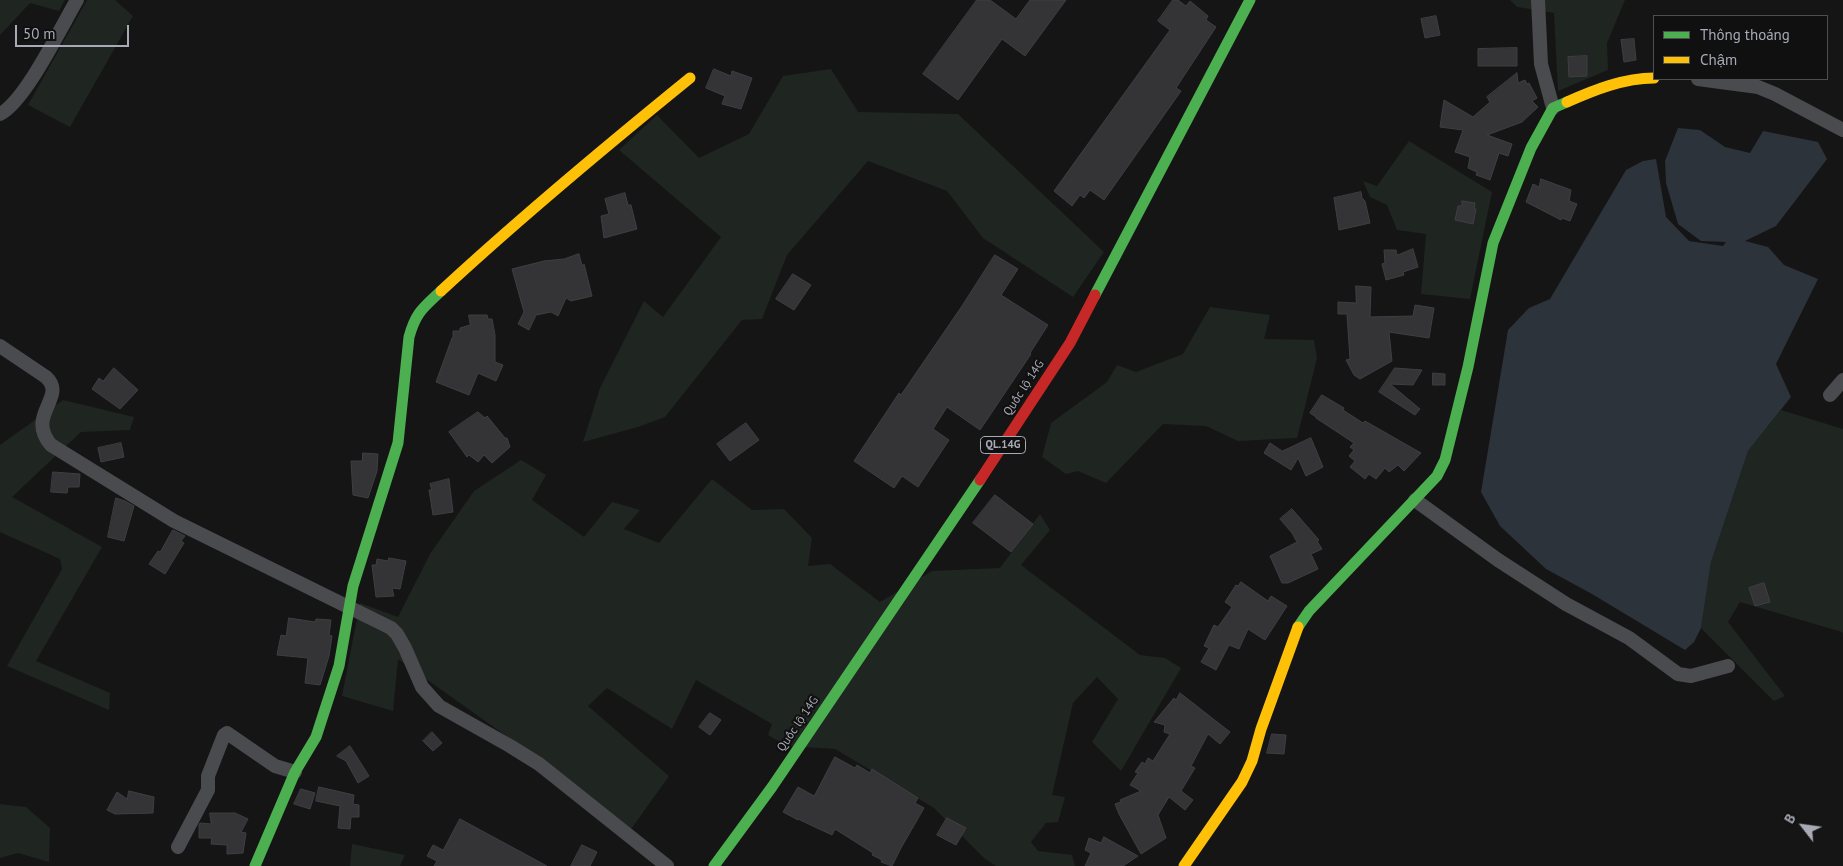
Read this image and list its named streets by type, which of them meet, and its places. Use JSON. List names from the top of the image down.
{
  "streets": {
    "street": ["Quốc lộ 14G", "QL.14G"]
  },
  "legend": ["Thông thoáng", "Chậm"],
  "scale_bar": "50 m",
  "north": "top left"
}
